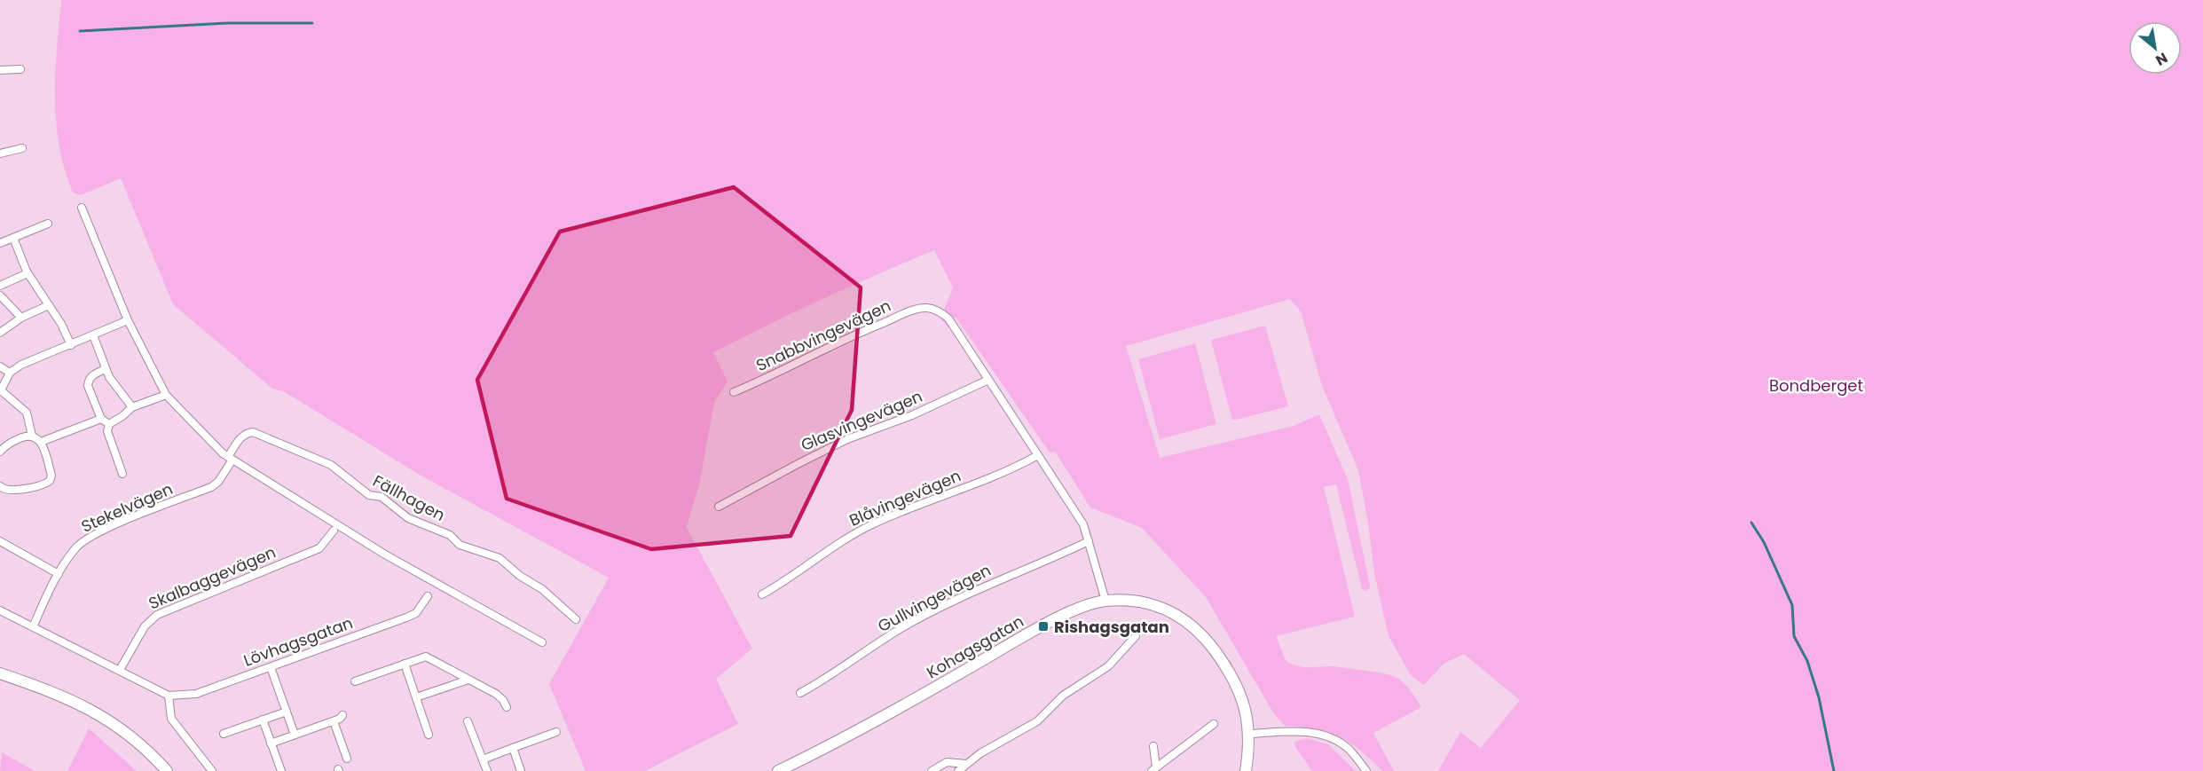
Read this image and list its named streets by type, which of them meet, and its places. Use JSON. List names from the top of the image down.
{
  "streets": {
    "street": [
      "Snabbvingevägen",
      "Glasvingevägen",
      "Fällhagen",
      "Blåvingevägen",
      "Stekelvägen",
      "Skalbaggevägen",
      "Gullvingevägen",
      "Lövhagsgatan",
      "Kohagsgatan"
    ]
  },
  "crossings": [
    ["Snabbvingevägen", "Glasvingevägen"],
    ["Fällhagen", "Stekelvägen"]
  ],
  "parks": ["Bondberget"],
  "places": {
    "transit": ["Rishagsgatan"]
  },
  "north": "bottom right"
}
